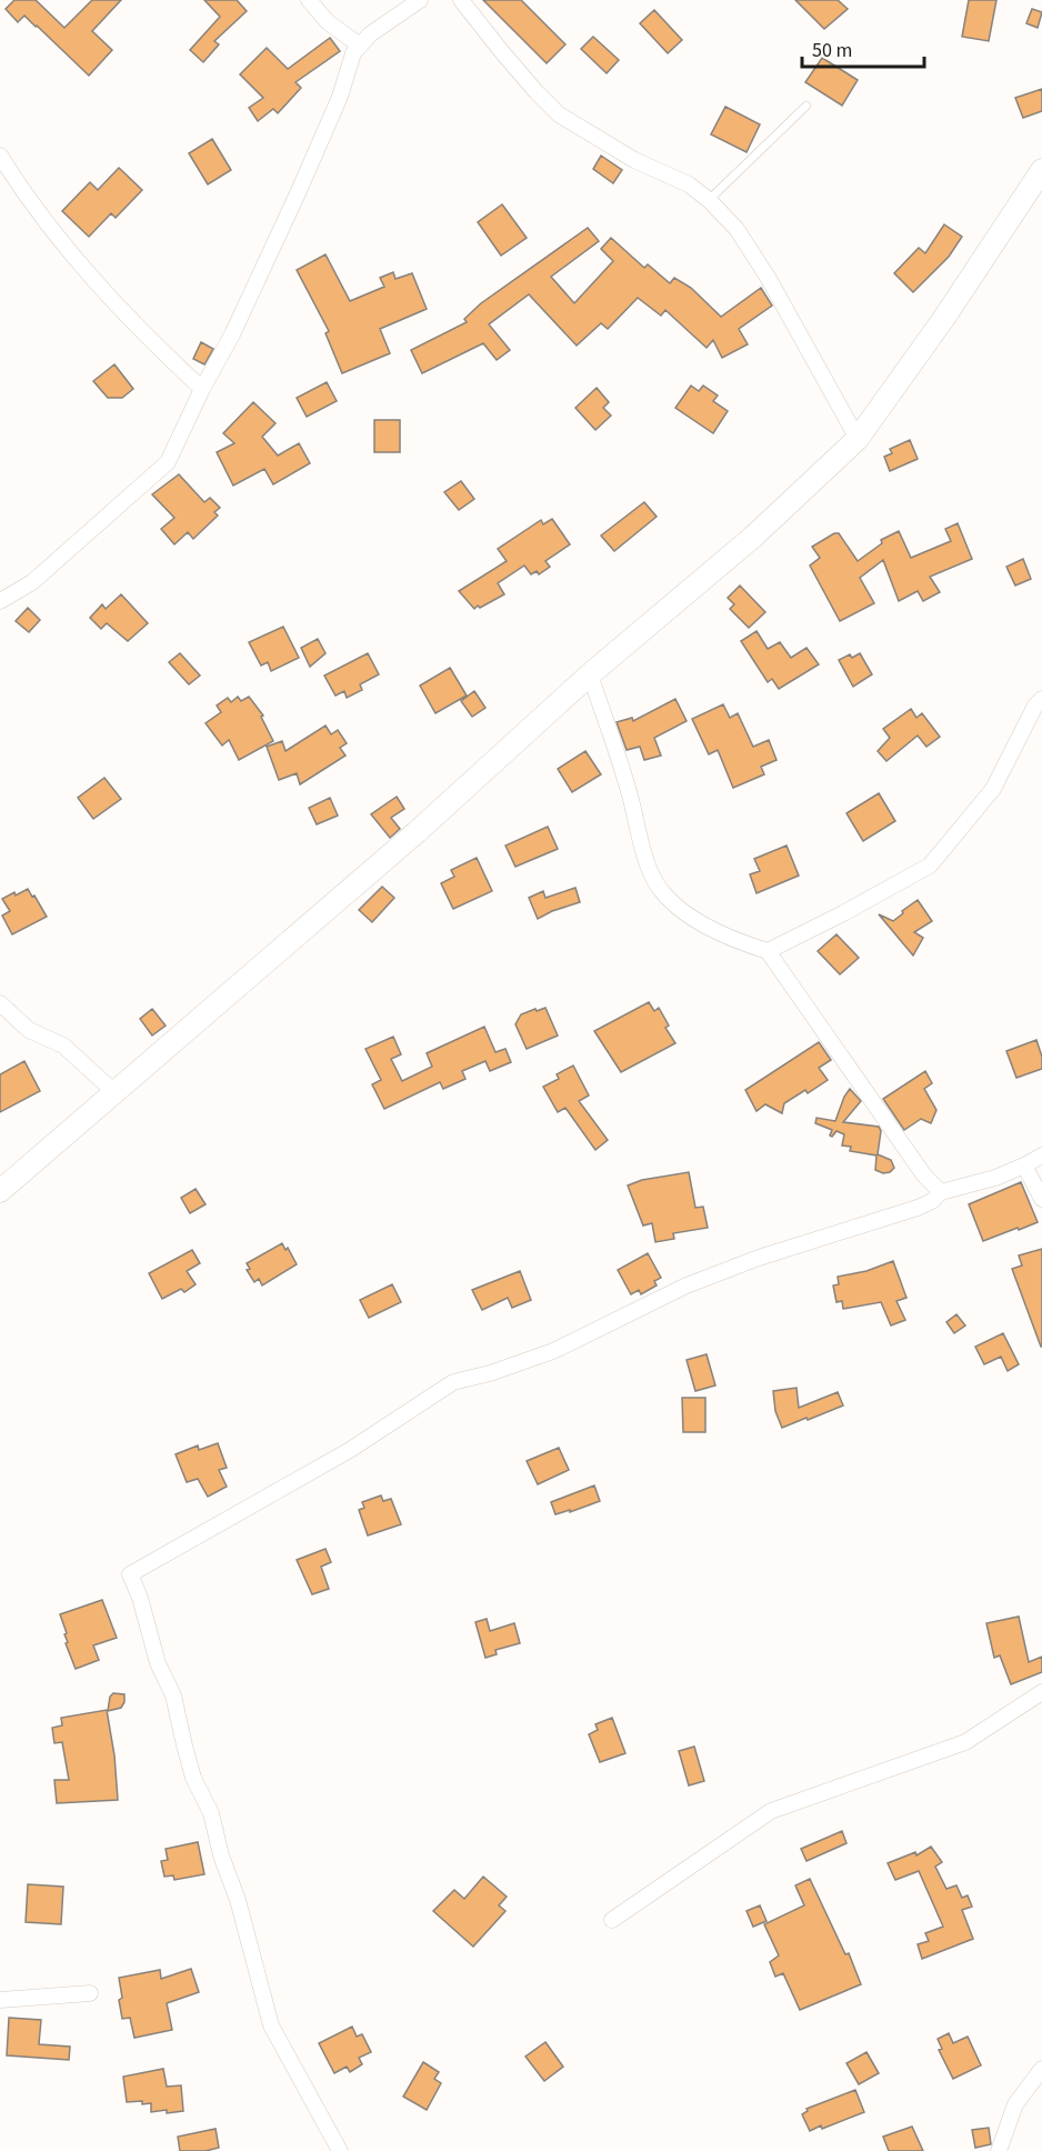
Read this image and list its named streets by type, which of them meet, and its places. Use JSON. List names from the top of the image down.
{
  "scale_bar": "50 m"
}
